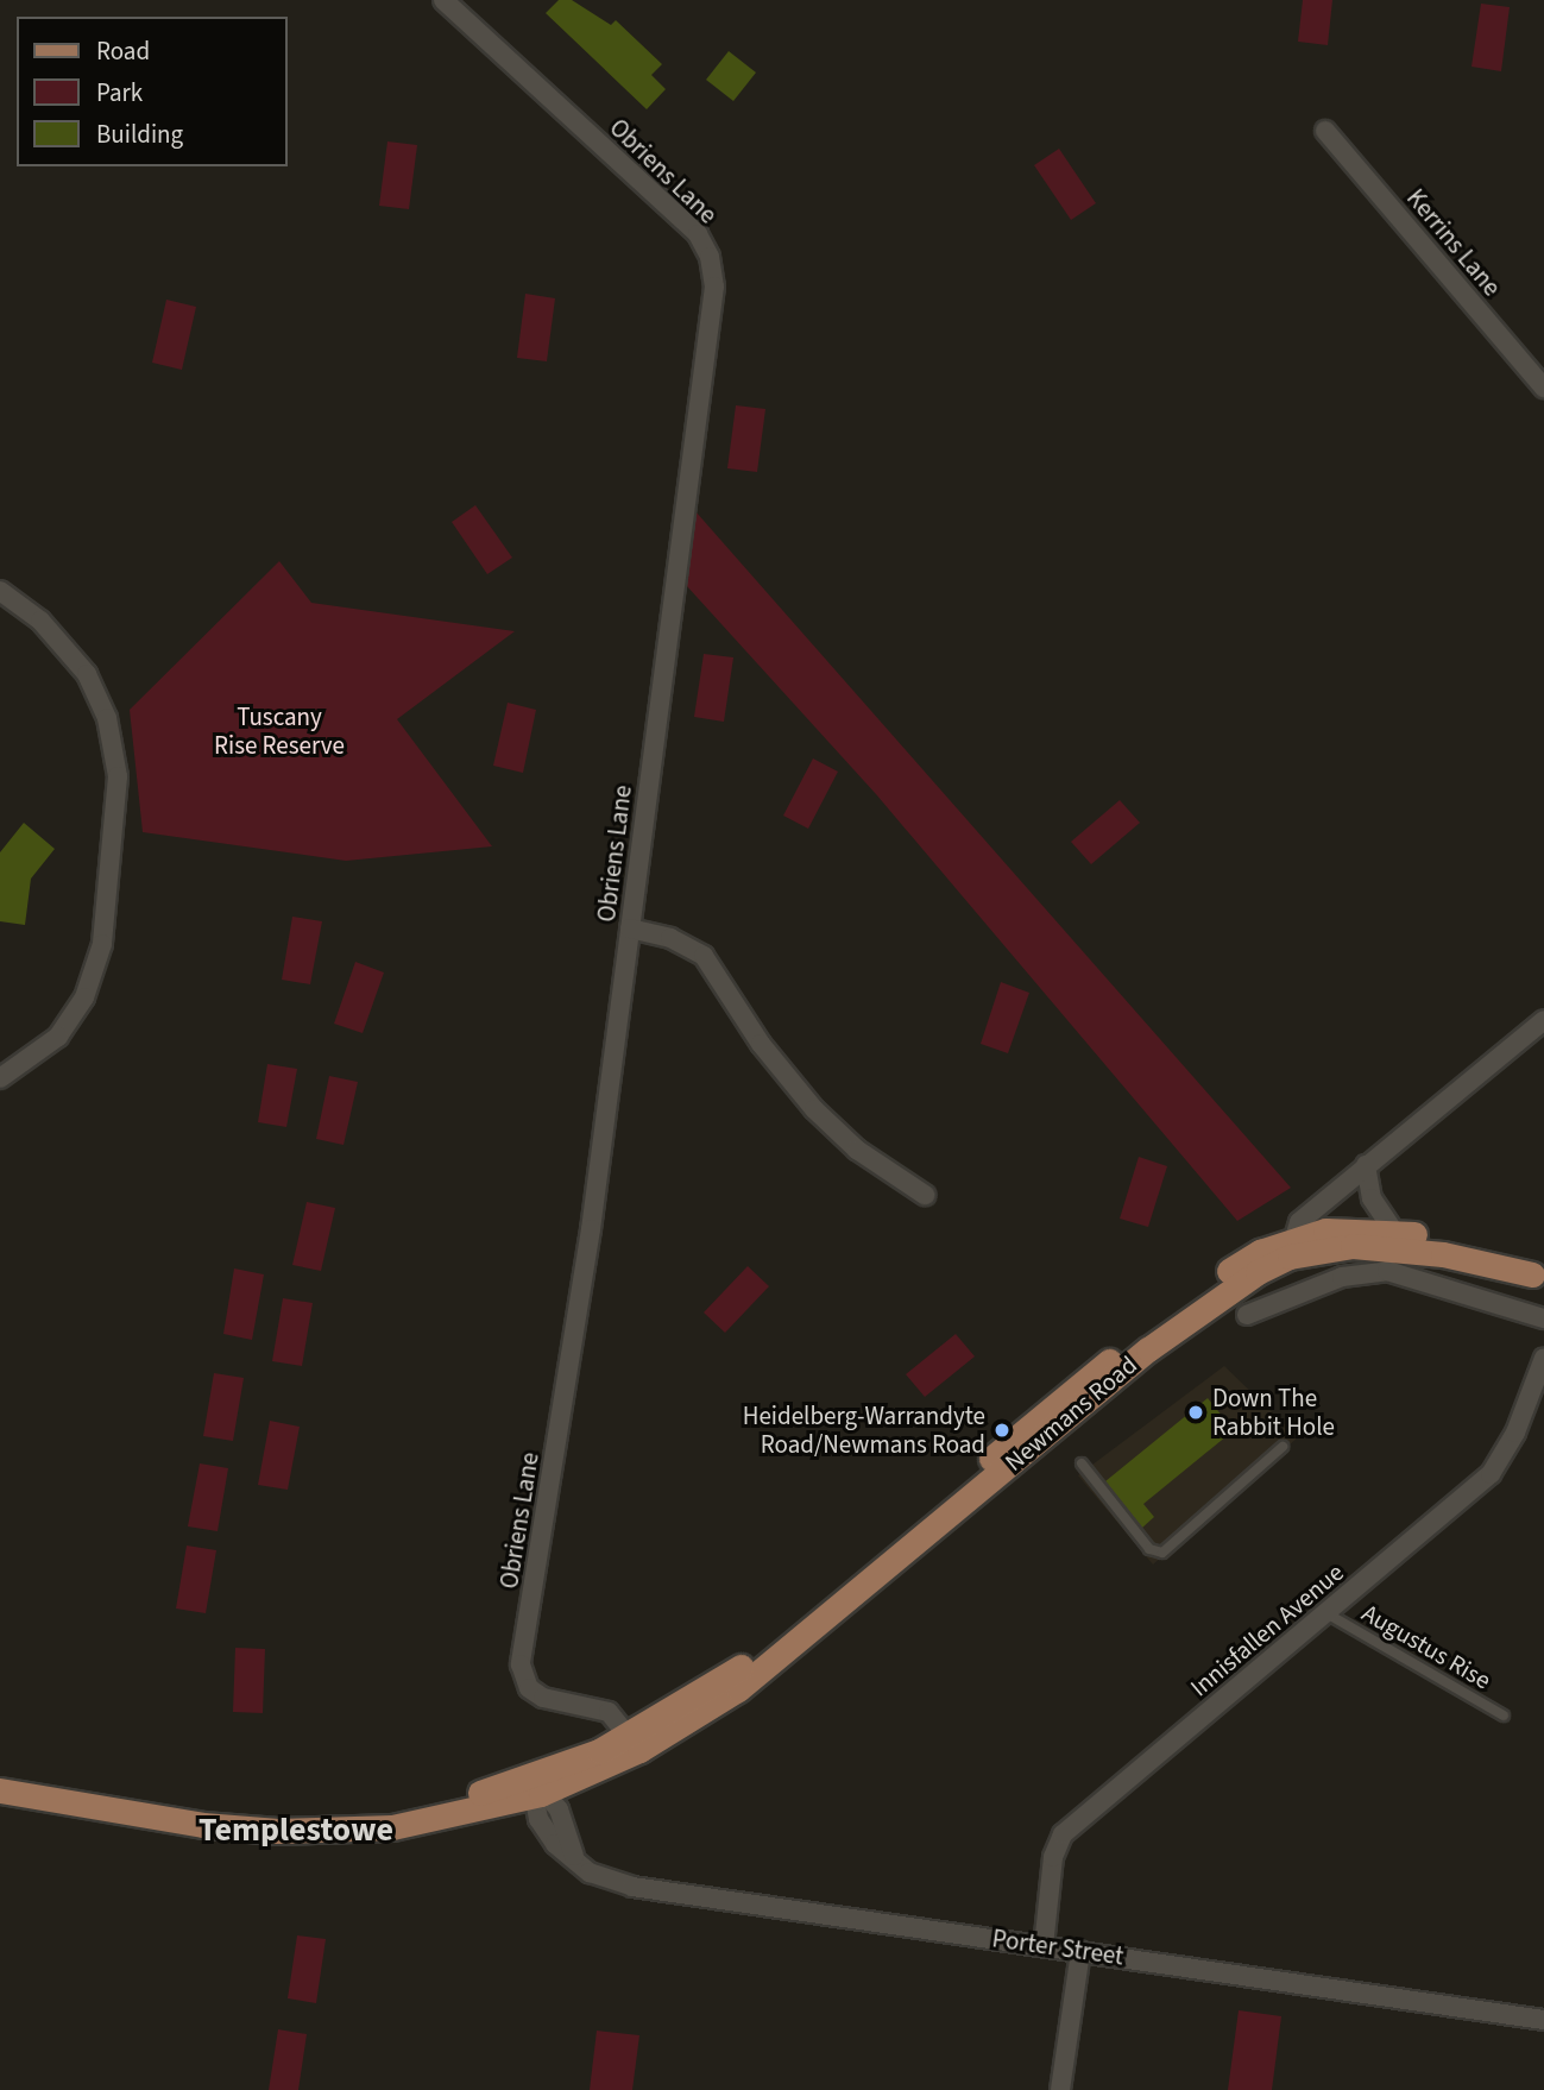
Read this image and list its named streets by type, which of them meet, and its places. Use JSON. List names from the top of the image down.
{
  "streets": {
    "main road": ["Newmans Road"],
    "street": [
      "Obriens Lane",
      "Kerrins Lane",
      "Innisfallen Avenue",
      "Porter Street"
    ],
    "lane": ["Augustus Rise"]
  },
  "crossings": [
    ["Obriens Lane", "Newmans Road"],
    ["Newmans Road", "Porter Street"],
    ["Innisfallen Avenue", "Augustus Rise"],
    ["Innisfallen Avenue", "Porter Street"]
  ],
  "districts": ["Templestowe"],
  "parks": ["Tuscany Rise Reserve"],
  "places": ["Down The Rabbit Hole", "Heidelberg-Warrandyte Road/Newmans Road"],
  "legend": ["Road", "Park", "Building"]
}
